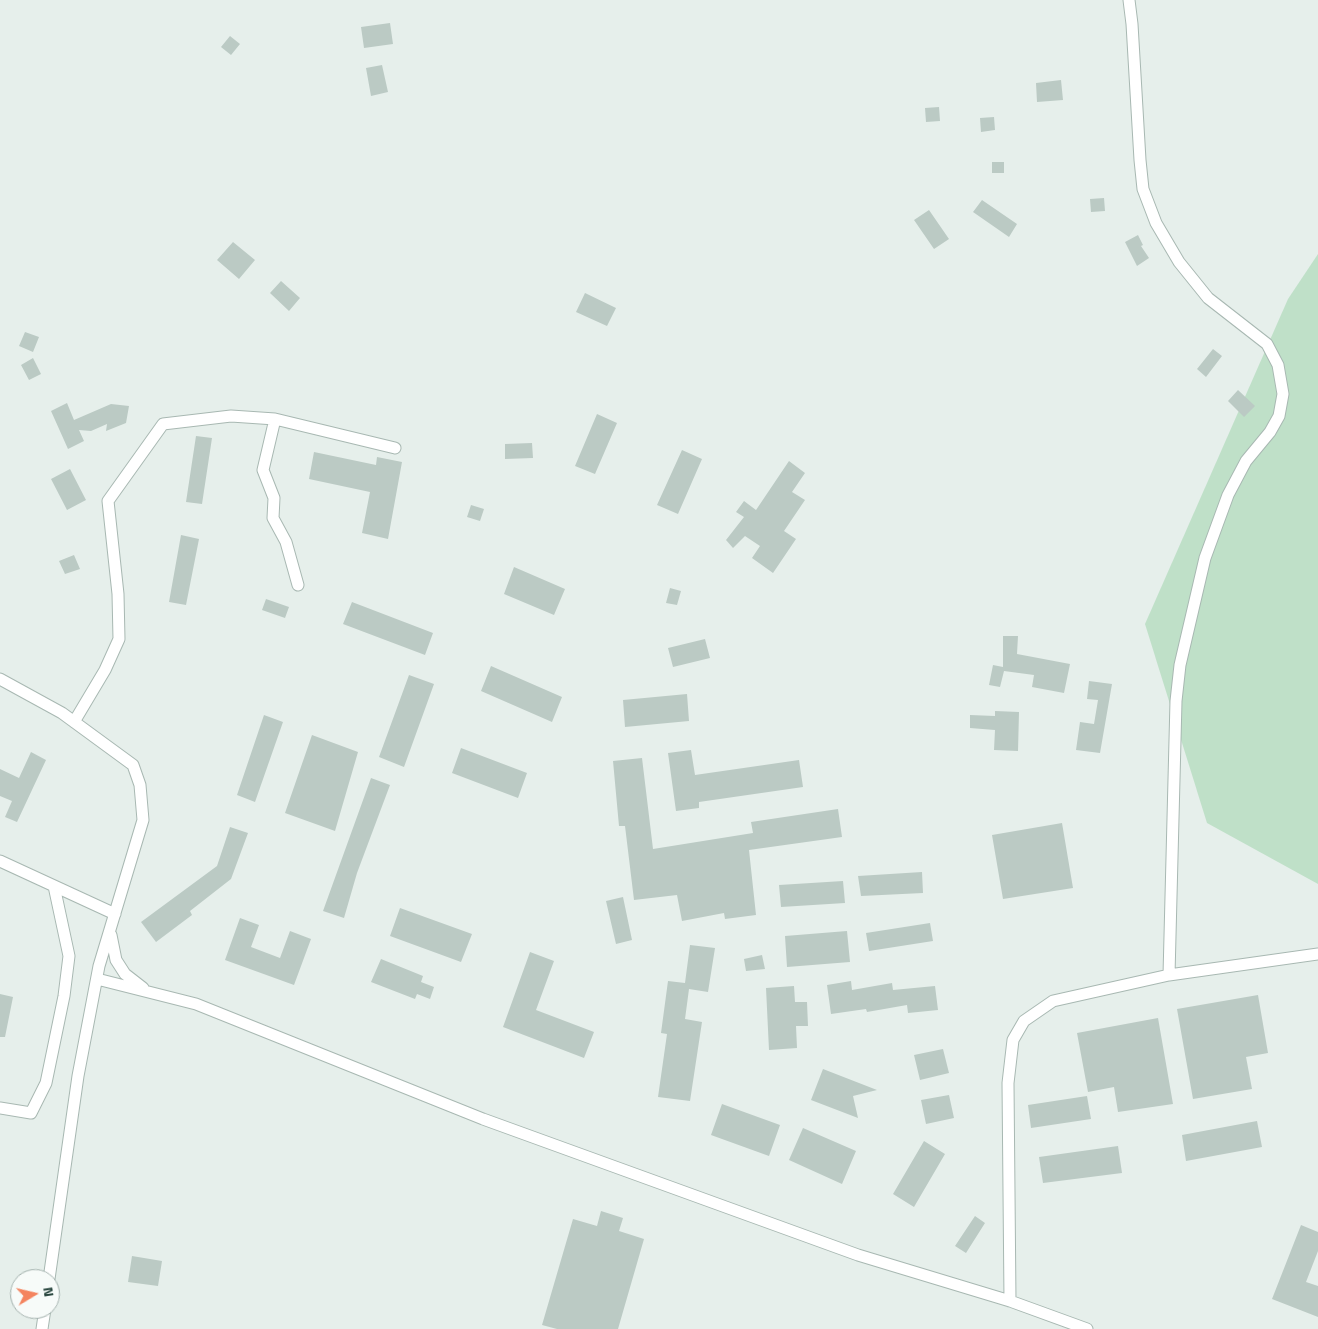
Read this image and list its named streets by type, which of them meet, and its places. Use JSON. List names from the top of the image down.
{
  "north": "right"
}
